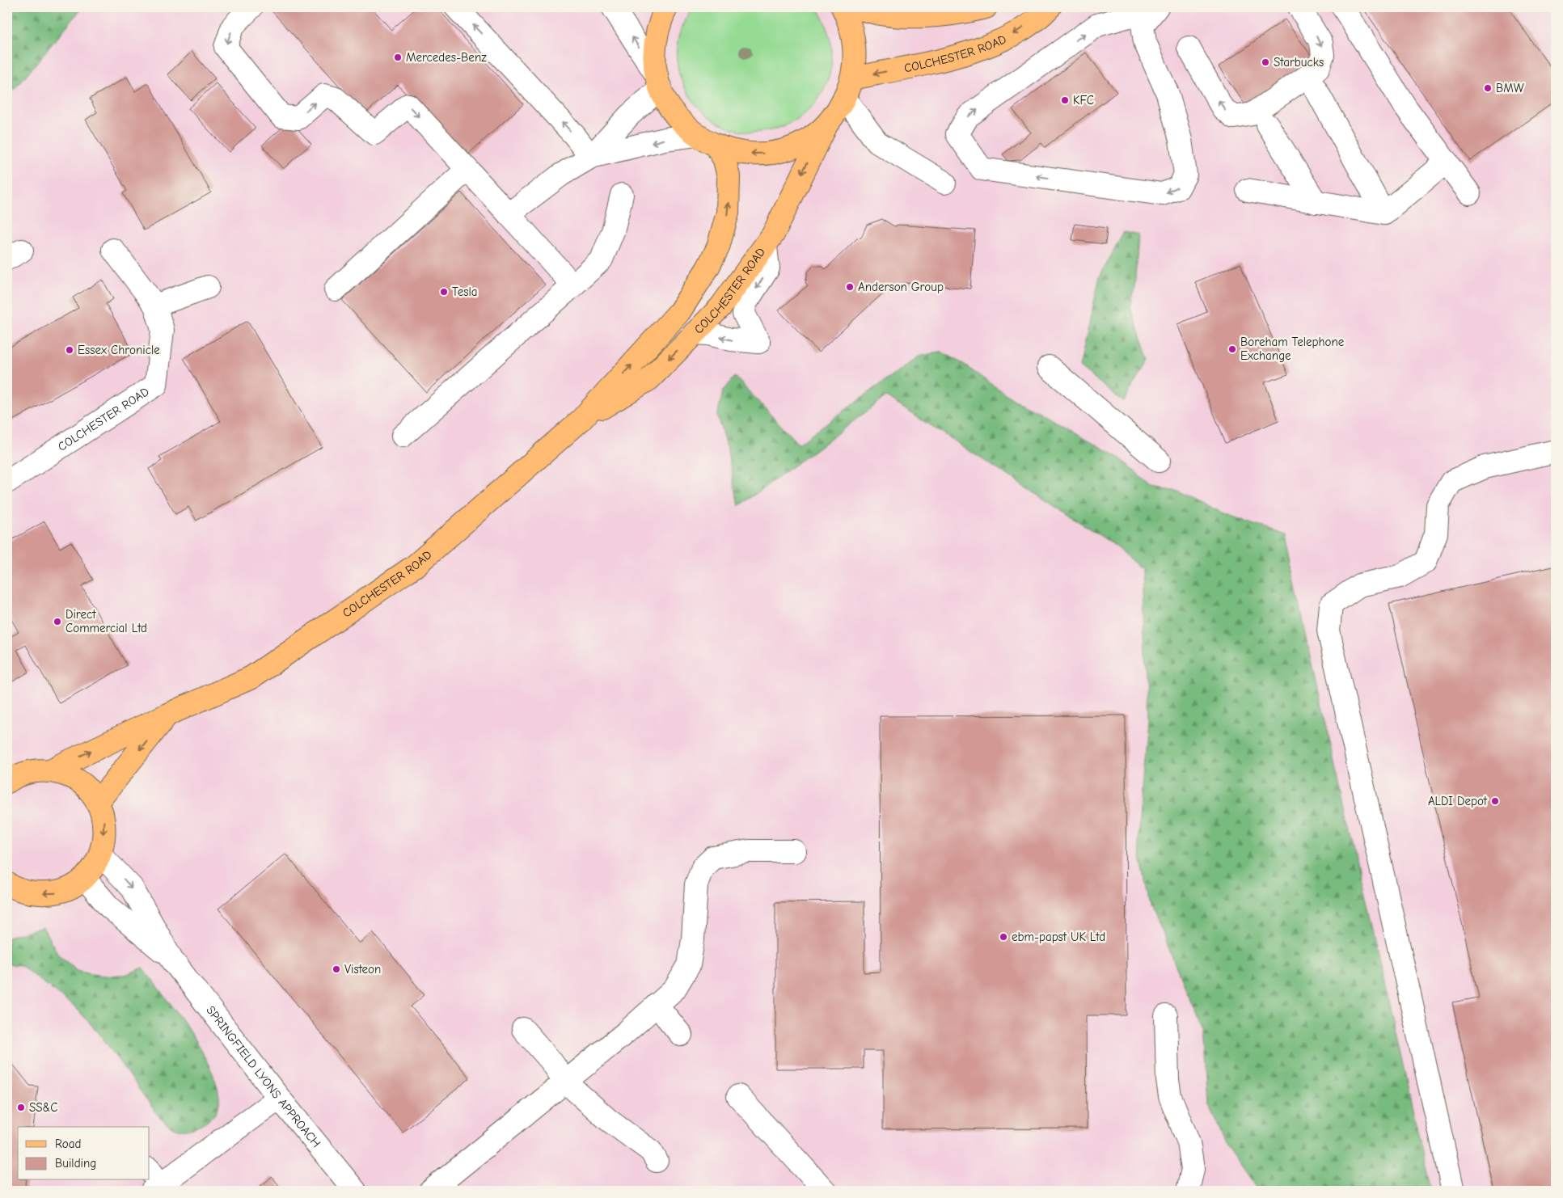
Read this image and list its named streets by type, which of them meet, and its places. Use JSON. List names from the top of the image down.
{
  "streets": {
    "main road": ["COLCHESTER ROAD"],
    "street": ["SPRINGFIELD LYONS APPROACH"]
  },
  "places": [
    "Mercedes-Benz",
    "Starbucks",
    "BMW",
    "KFC",
    "Anderson Group",
    "Tesla",
    "Boreham Telephone Exchange",
    "Essex Chronicle",
    "Direct Commercial Ltd",
    "ALDI Depot",
    "ebm-papst UK Ltd",
    "Visteon",
    "SS&C"
  ],
  "legend": ["Road", "Building"]
}
